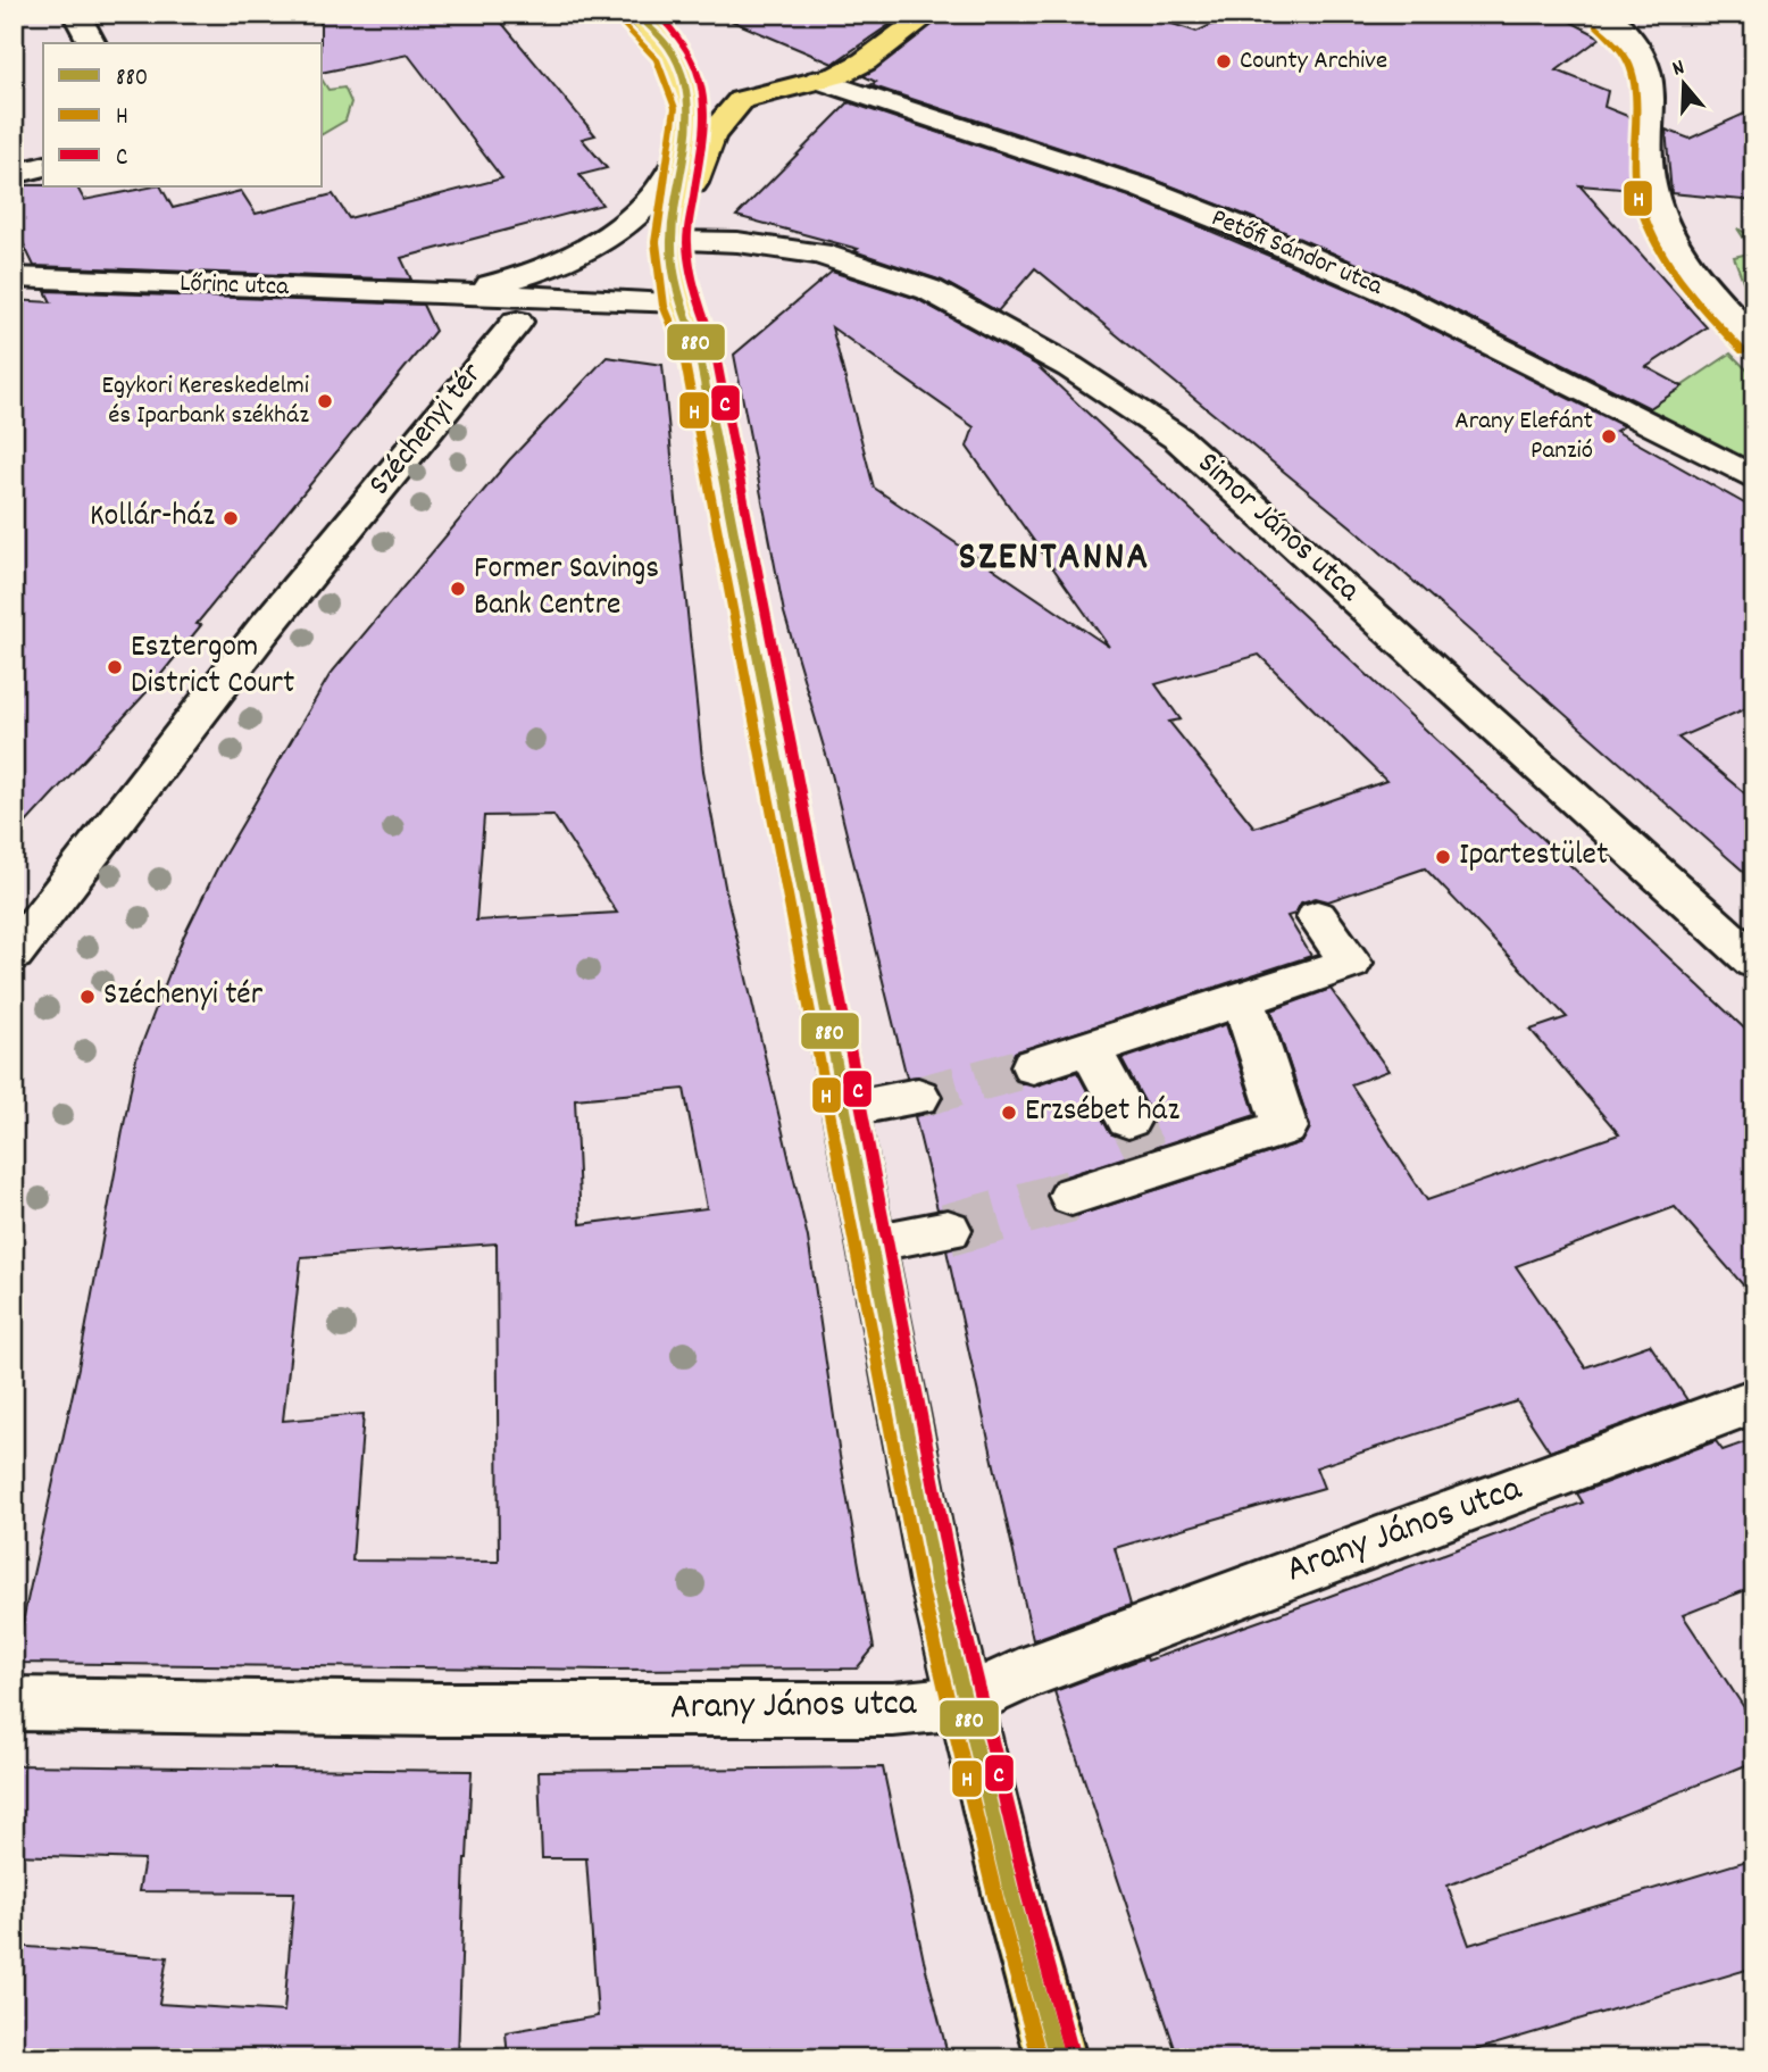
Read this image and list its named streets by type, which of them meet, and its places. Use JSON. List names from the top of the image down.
{
  "streets": {
    "street": [
      "Petőfi Sándor utca",
      "Lőrinc utca",
      "Széchenyi tér",
      "Simor János utca",
      "Arany János utca"
    ]
  },
  "districts": ["SZENTANNA"],
  "places": [
    "County Archive",
    "Egykori Kereskedelmi és Iparbank székház",
    "Arany Elefánt Panzió",
    "Kollár-ház",
    "Former Savings Bank Centre",
    "Esztergom District Court",
    "Ipartestület",
    "Széchenyi tér",
    "Erzsébet ház"
  ],
  "lines": ["transit line 880", "transit line C", "transit line H"],
  "legend": ["880", "H", "C"],
  "north": "top"
}
